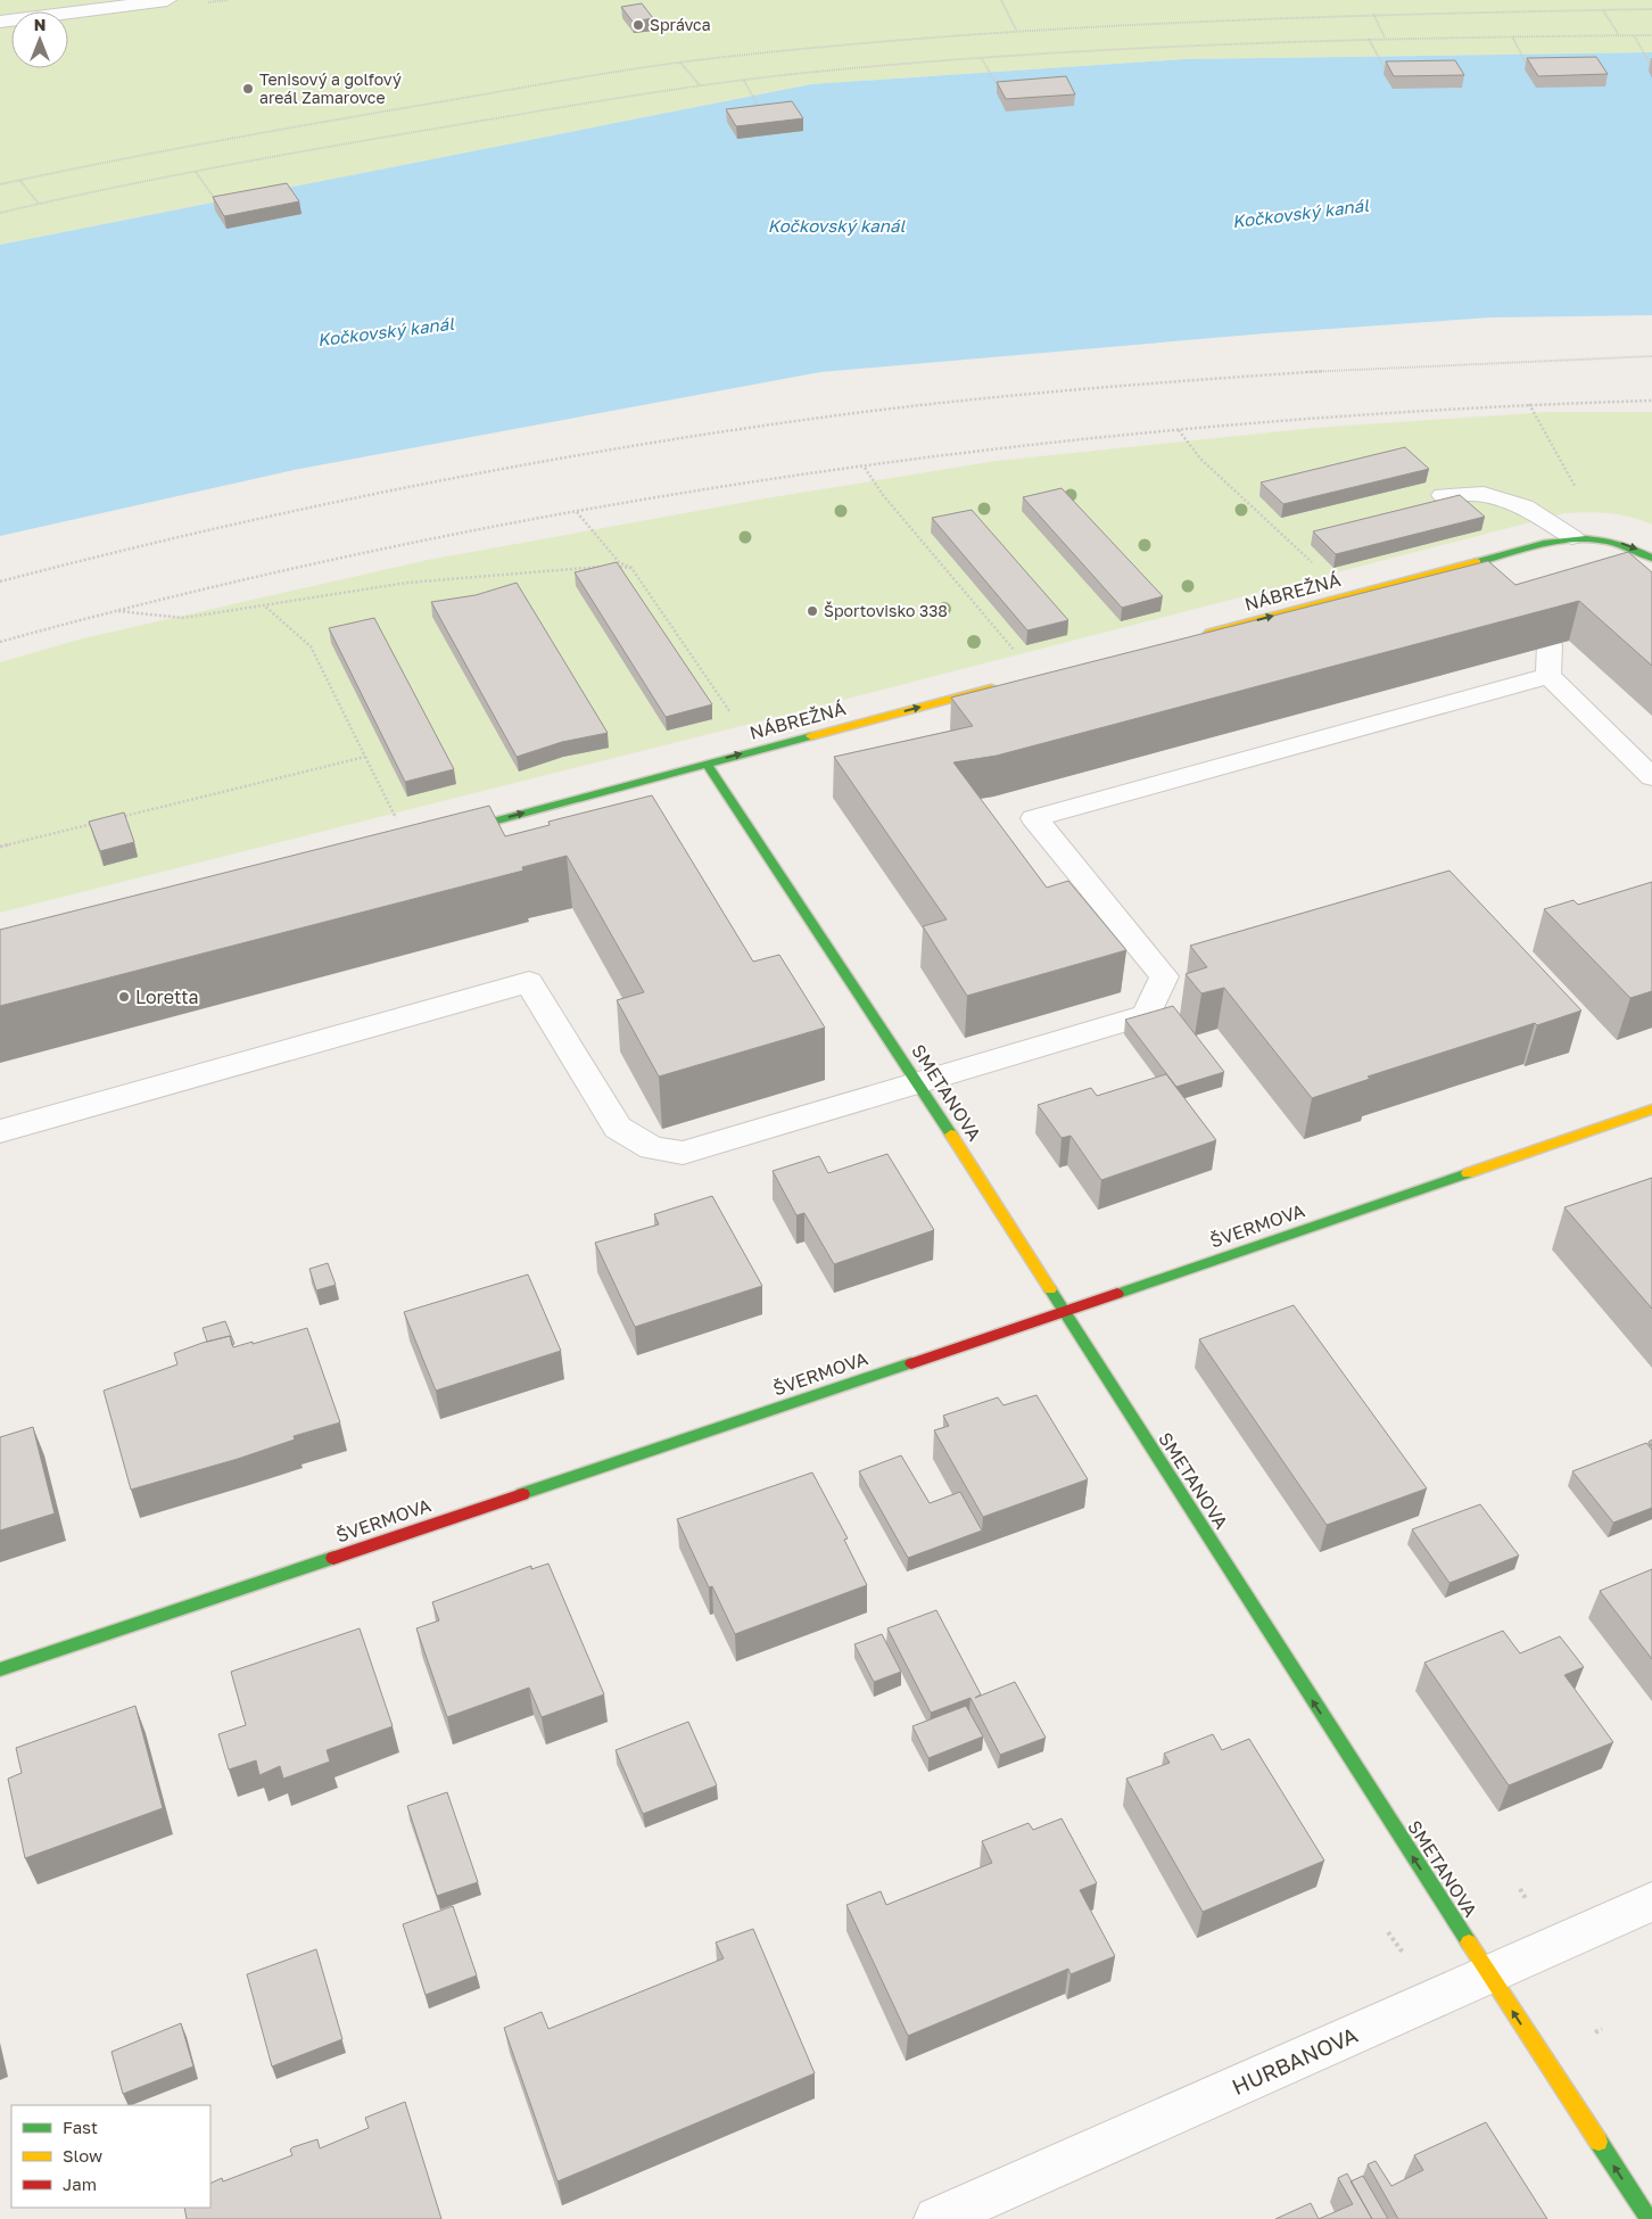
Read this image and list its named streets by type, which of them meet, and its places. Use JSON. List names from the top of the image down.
{
  "streets": {
    "street": [
      "NÁBREŽNÁ",
      "SMETANOVA",
      "ŠVERMOVA",
      "HURBANOVA"
    ]
  },
  "crossings": [
    ["NÁBREŽNÁ", "SMETANOVA"],
    ["SMETANOVA", "ŠVERMOVA"],
    ["SMETANOVA", "HURBANOVA"]
  ],
  "one_way": ["NÁBREŽNÁ", "SMETANOVA"],
  "water": ["Kočkovský kanál"],
  "places": [
    "Správca",
    "Tenisový a golfový areál Zamarovce",
    "Športovisko 338",
    "Loretta"
  ],
  "legend": ["Fast", "Slow", "Jam"],
  "north": "top"
}
